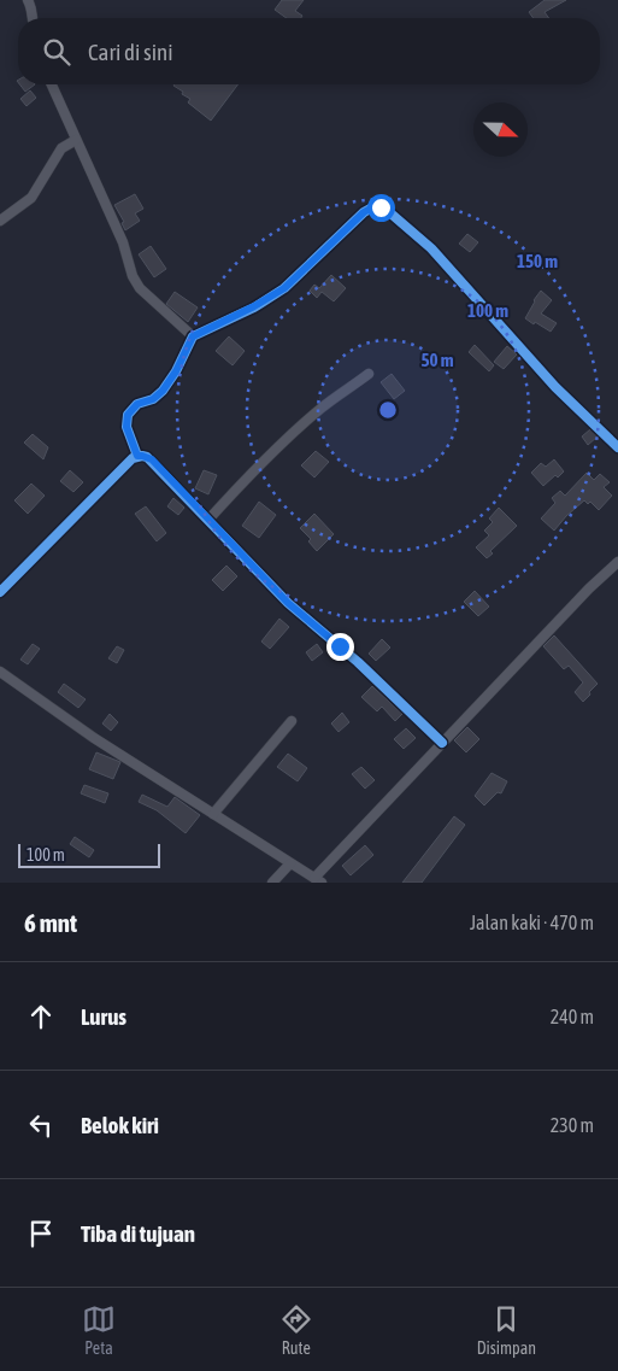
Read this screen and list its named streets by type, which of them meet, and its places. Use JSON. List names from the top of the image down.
{
  "scale_bar": "100 m",
  "north": "right",
  "page": {
    "search": "Cari di sini",
    "scale": "100 m",
    "heading": ["6 mnt", "Jalan kaki · 470 m"],
    "list": [
      ["Lurus", "240 m"],
      ["Belok kiri", "230 m"],
      "Tiba di tujuan"
    ],
    "nav": ["Peta", "Rute", "Disimpan"]
  },
  "rings": ["150 m", "100 m", "50 m"]
}
